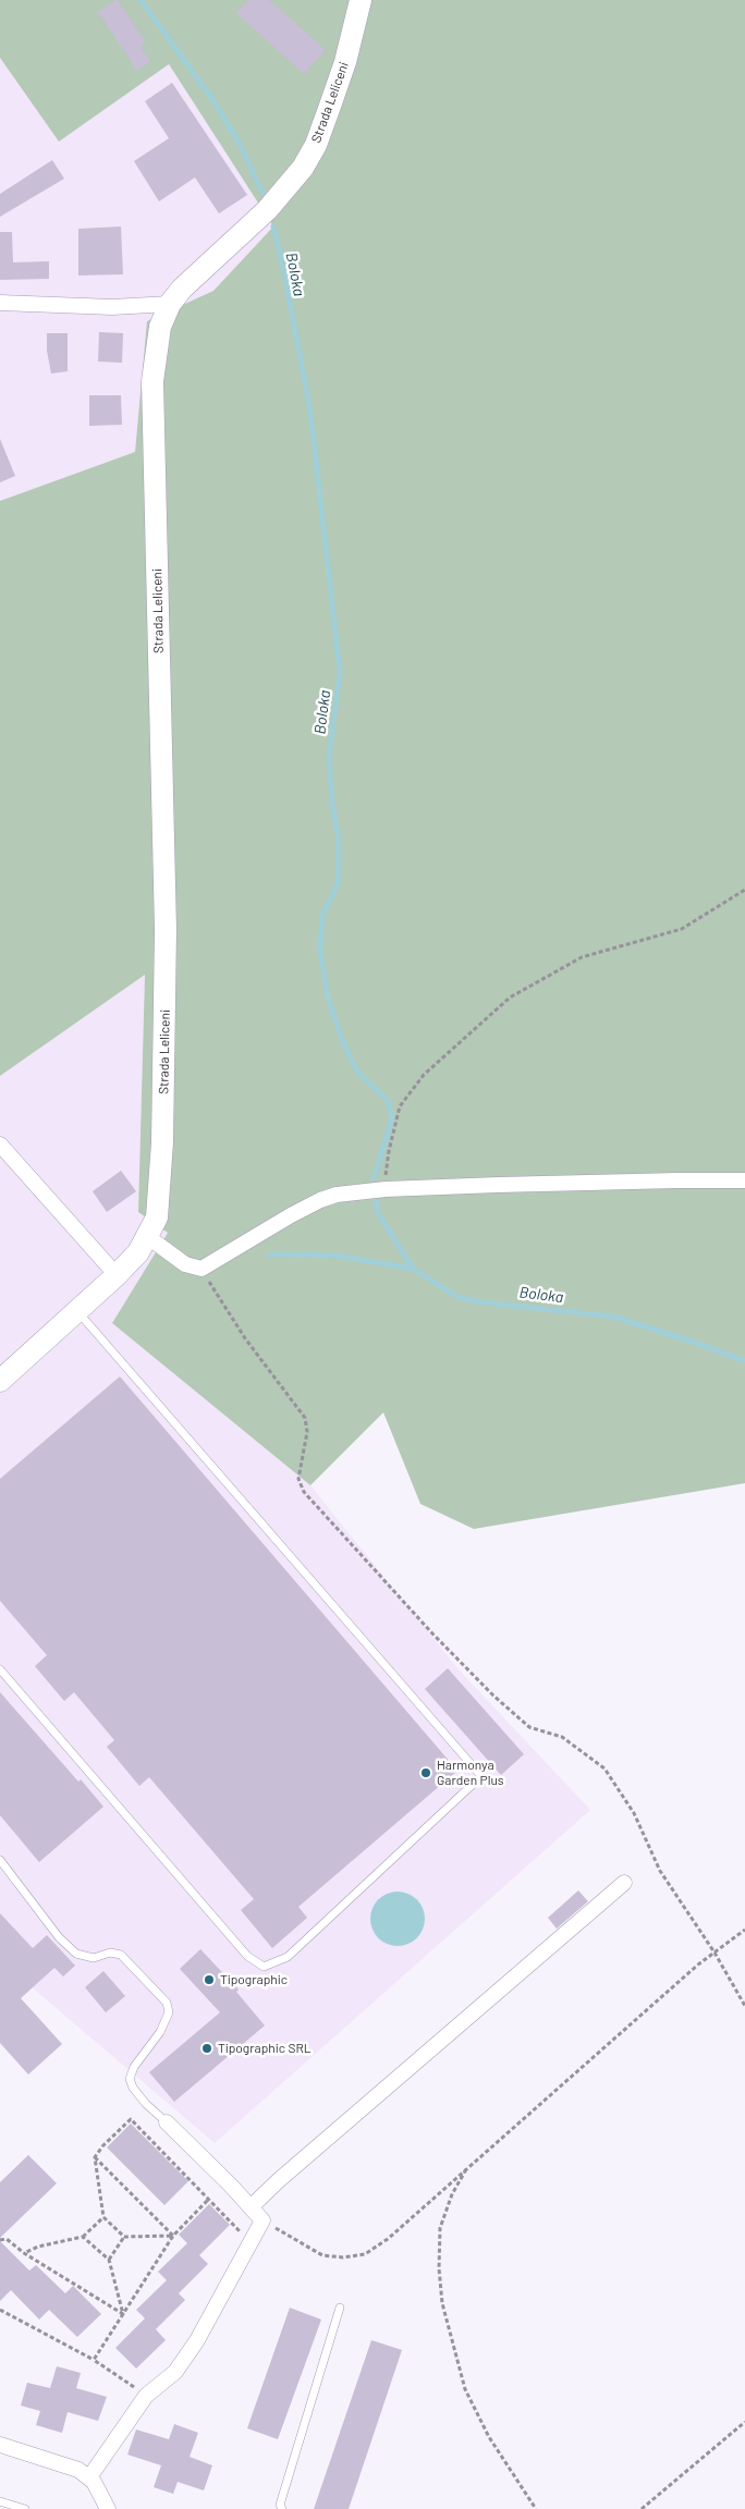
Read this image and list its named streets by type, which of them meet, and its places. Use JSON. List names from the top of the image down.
{
  "streets": {
    "main road": ["Strada Leliceni"]
  },
  "water": ["Boloka"],
  "places": ["Harmonya Garden Plus", "Tipographic", "Tipographic SRL"]
}
